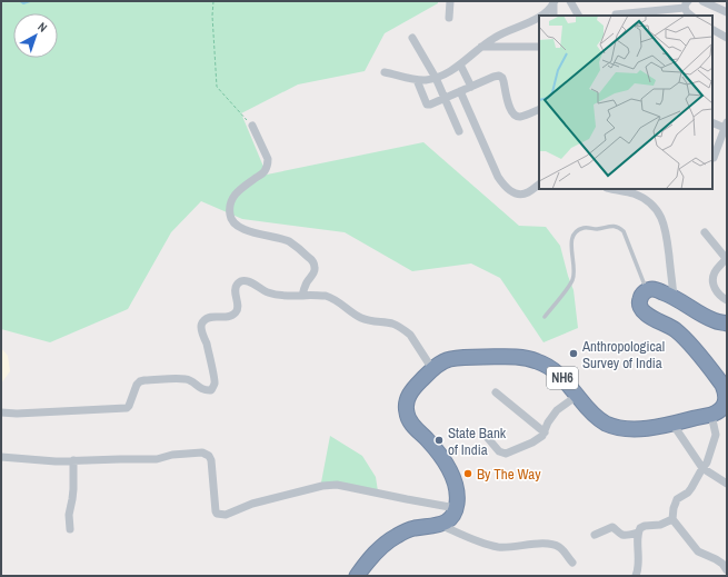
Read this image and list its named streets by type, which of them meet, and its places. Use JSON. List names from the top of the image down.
{
  "streets": {
    "highway": ["NH6"]
  },
  "places": ["Anthropological Survey of India", "State Bank of India", "By The Way"],
  "north": "top right"
}
